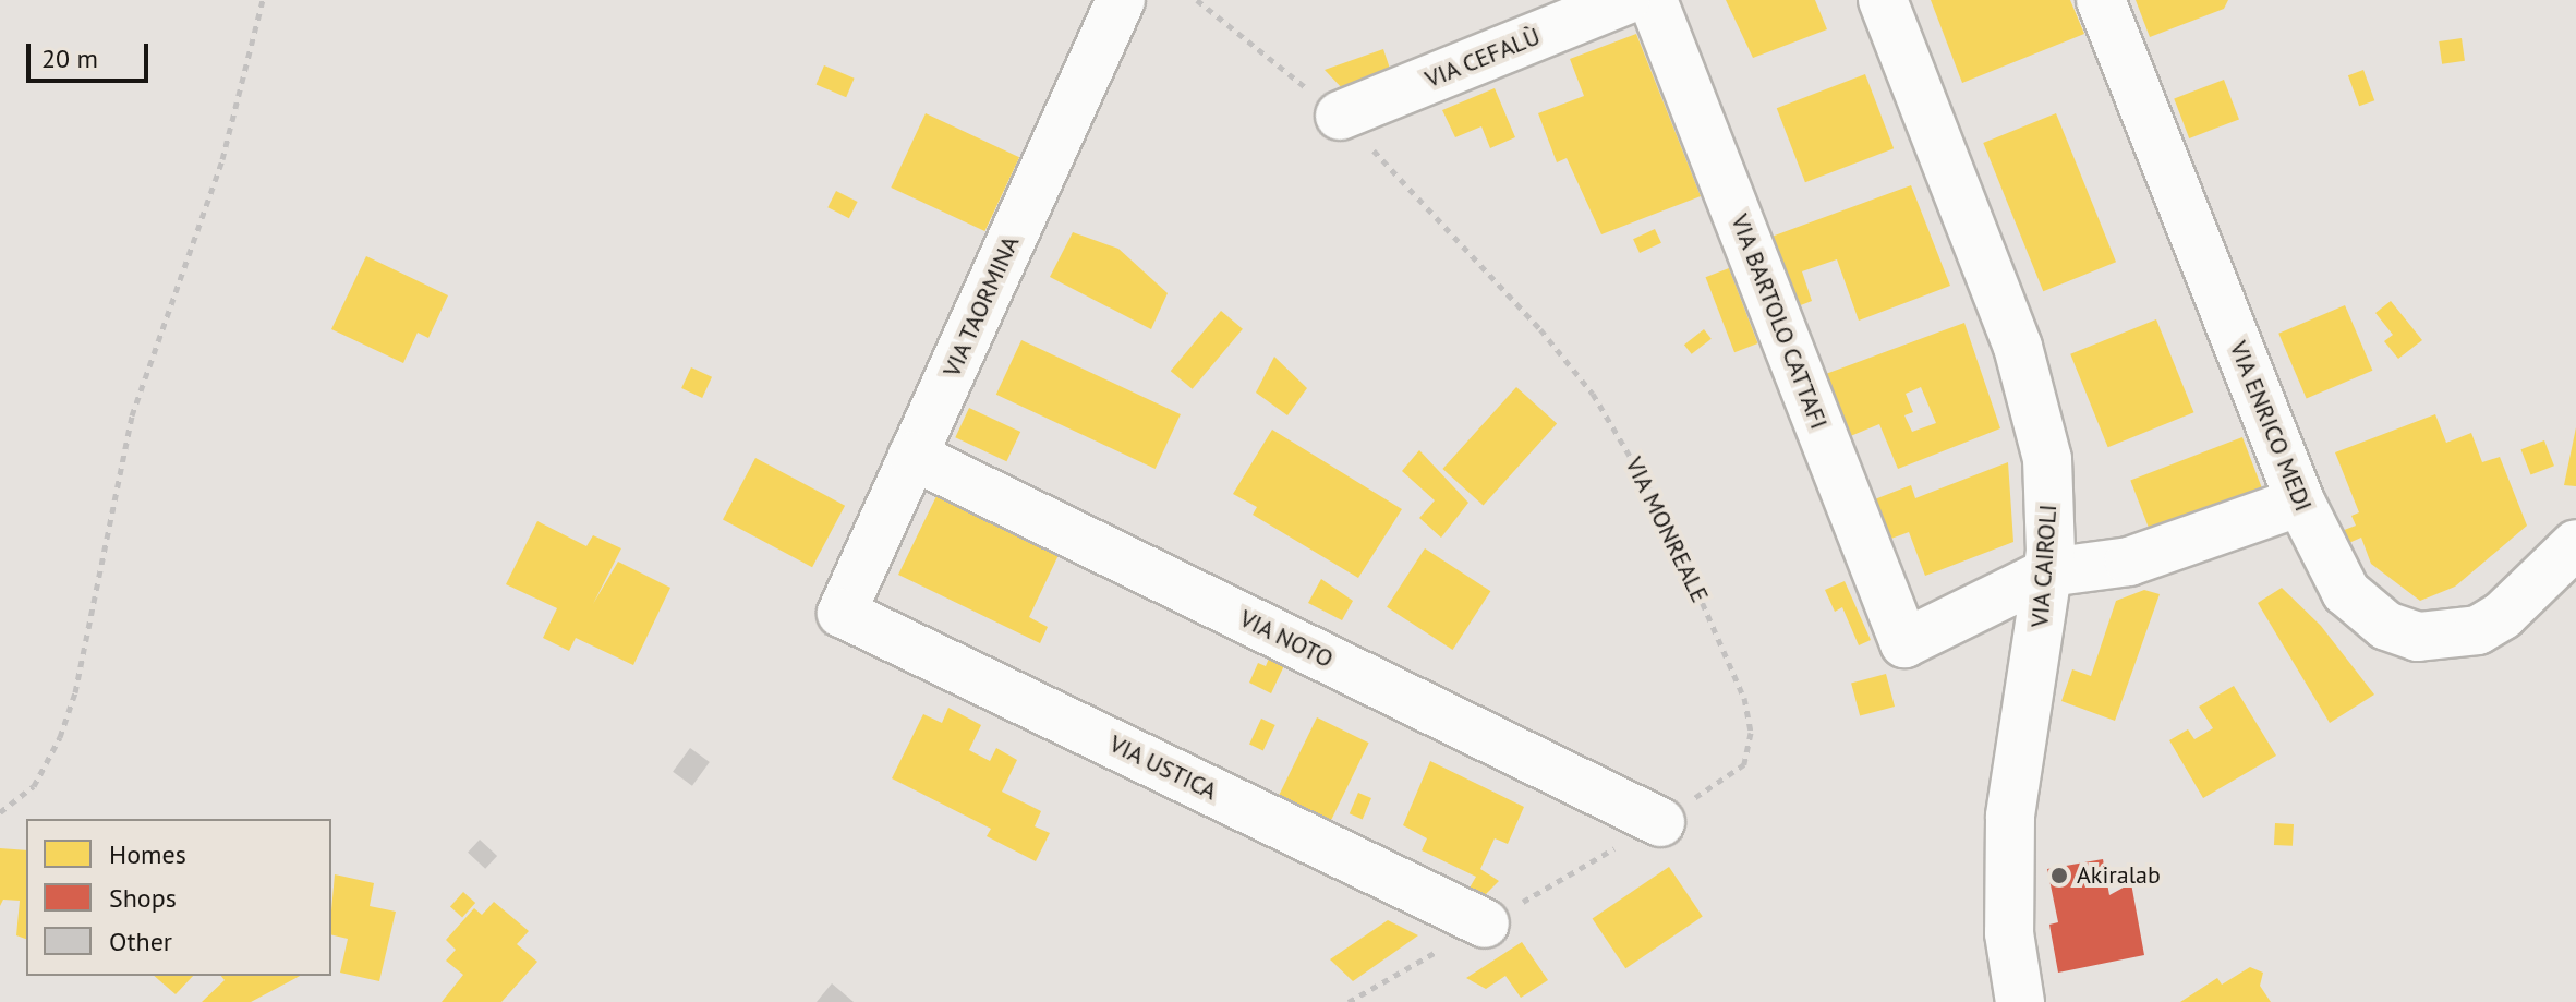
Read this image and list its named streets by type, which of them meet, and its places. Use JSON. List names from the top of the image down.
{
  "streets": {
    "street": [
      "VIA CEFALÙ",
      "VIA TAORMINA",
      "VIA BARTOLO CATTAFI",
      "VIA ENRICO MEDI",
      "VIA CAIROLI",
      "VIA NOTO",
      "VIA USTICA"
    ],
    "path": ["VIA MONREALE"]
  },
  "crossings": [
    ["VIA CEFALÙ", "VIA MONREALE"],
    ["VIA TAORMINA", "VIA NOTO"],
    ["VIA TAORMINA", "VIA USTICA"],
    ["VIA BARTOLO CATTAFI", "VIA CAIROLI"],
    ["VIA MONREALE", "VIA NOTO"],
    ["VIA MONREALE", "VIA USTICA"]
  ],
  "places": ["Akiralab"],
  "legend": ["Homes", "Shops", "Other"],
  "scale_bar": "20 m"
}
